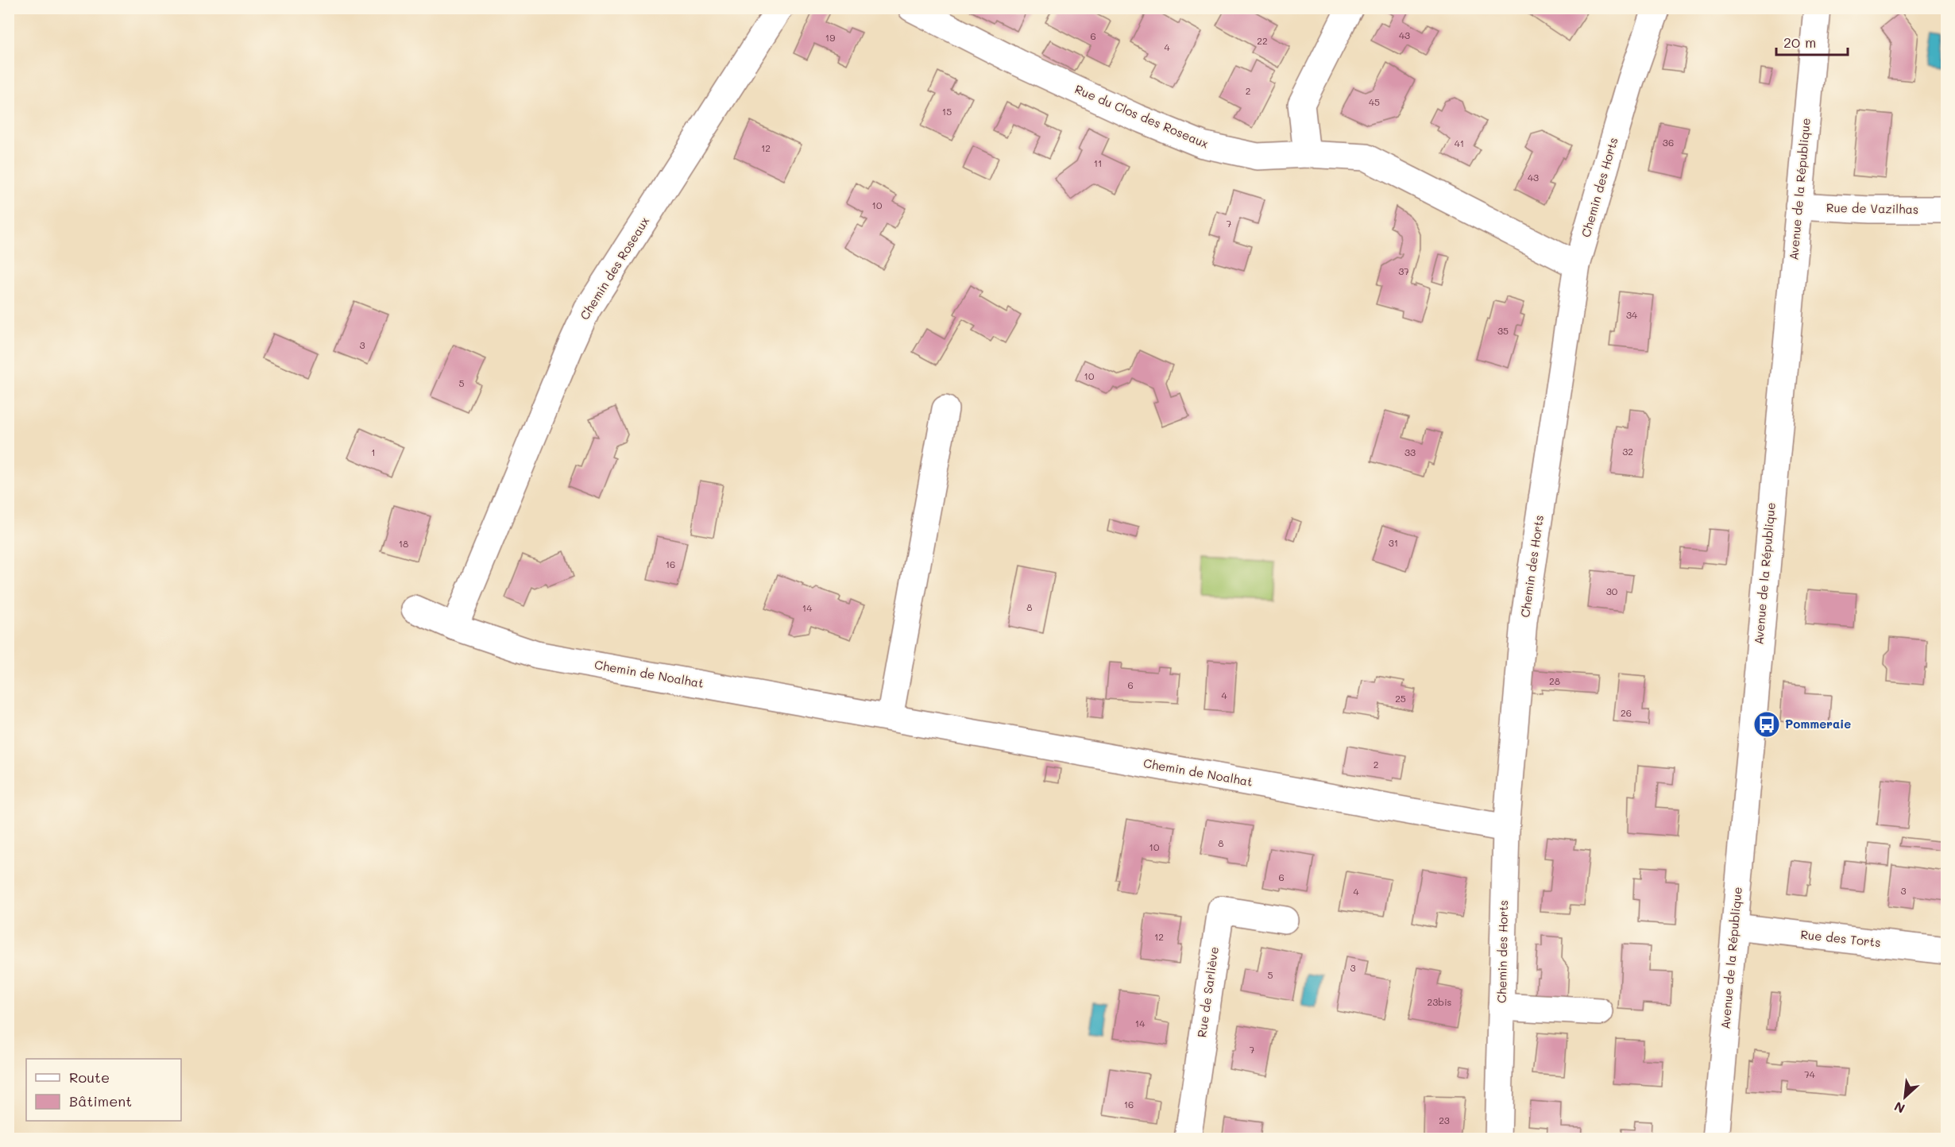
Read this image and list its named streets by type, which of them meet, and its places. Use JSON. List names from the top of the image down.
{
  "streets": {
    "street": [
      "Rue du Clos des Roseaux",
      "Chemin des Horts",
      "Avenue de la République",
      "Rue de Vazilhas",
      "Chemin des Roseaux",
      "Chemin de Noalhat",
      "Rue des Torts",
      "Rue de Sarliève"
    ]
  },
  "crossings": [
    ["Rue du Clos des Roseaux", "Chemin des Horts"],
    ["Chemin des Horts", "Chemin de Noalhat"],
    ["Avenue de la République", "Rue de Vazilhas"],
    ["Avenue de la République", "Rue des Torts"],
    ["Chemin des Roseaux", "Chemin de Noalhat"]
  ],
  "places": {
    "bus stop": ["Pommeraie"]
  },
  "house_numbers": [
    "43",
    "6",
    "19",
    "22",
    "4",
    "2",
    "45",
    "15",
    "36",
    "41",
    "12",
    "11",
    "43",
    "10",
    "7",
    "37",
    "34",
    "35",
    "3",
    "10",
    "5",
    "32",
    "1",
    "33",
    "31",
    "18",
    "16",
    "30",
    "8",
    "14",
    "28",
    "6",
    "4",
    "25",
    "26",
    "2",
    "8",
    "10",
    "6",
    "3",
    "4",
    "12",
    "3",
    "5",
    "23bis",
    "14",
    "7",
    "74",
    "16",
    "23"
  ],
  "legend": ["Route", "Bâtiment"],
  "scale_bar": "20 m",
  "north": "bottom left"
}
